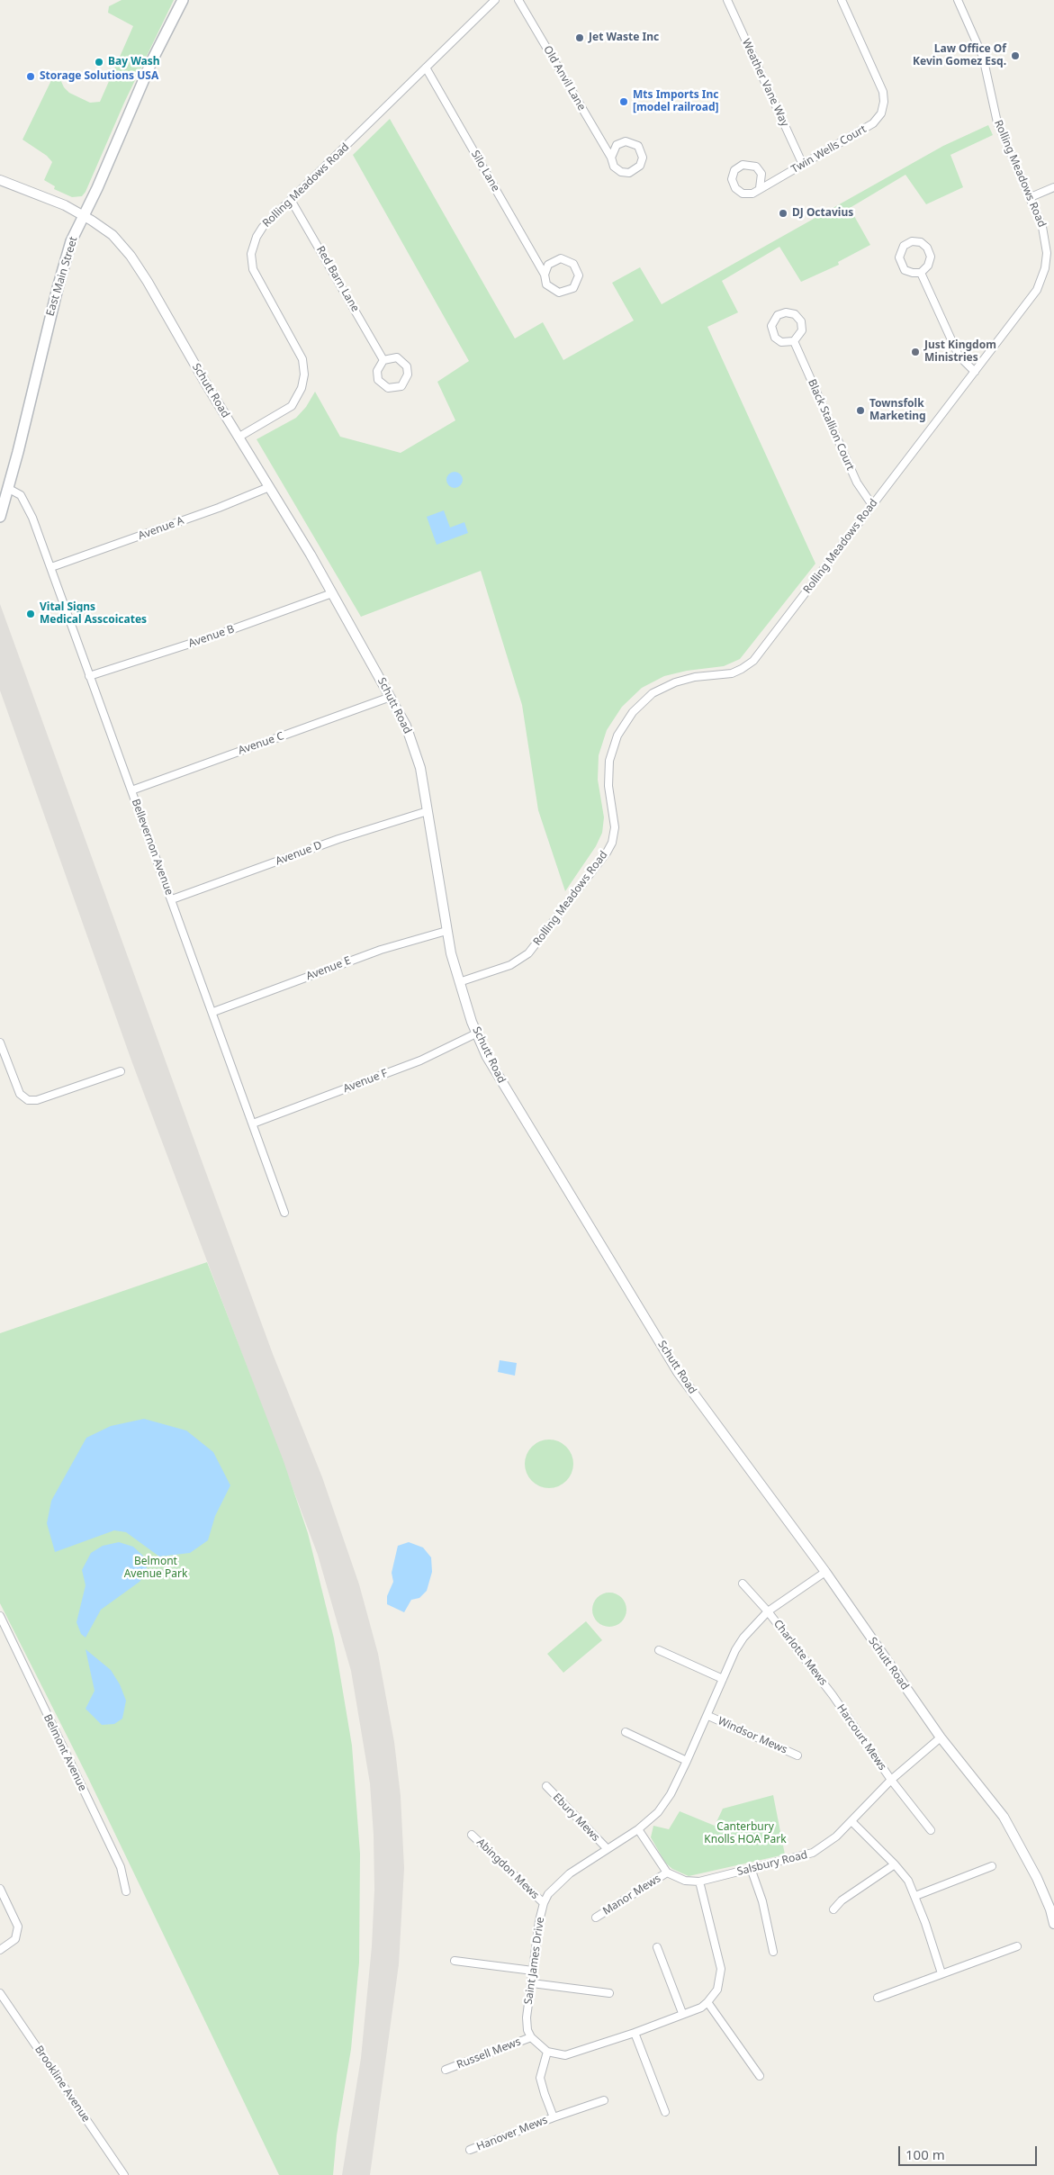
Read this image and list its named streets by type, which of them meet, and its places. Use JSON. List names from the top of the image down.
{
  "streets": {
    "main road": ["East Main Street"],
    "street": [
      "Old Anvil Lane",
      "Weather Vane Way",
      "Twin Wells Court",
      "Silo Lane",
      "Rolling Meadows Road",
      "Red Barn Lane",
      "Schutt Road",
      "Black Stallion Court",
      "Avenue A",
      "Avenue B",
      "Avenue C",
      "Bellevernon Avenue",
      "Avenue D",
      "Avenue E",
      "Avenue F",
      "Charlotte Mews",
      "Windsor Mews",
      "Harcourt Mews",
      "Belmont Avenue",
      "Ebury Mews",
      "Salsbury Road",
      "Abingdon Mews",
      "Manor Mews",
      "Saint James Drive",
      "Russell Mews",
      "Brookline Avenue",
      "Hanover Mews"
    ]
  },
  "crossings": [
    ["Weather Vane Way", "Twin Wells Court"],
    ["Silo Lane", "Rolling Meadows Road"],
    ["Rolling Meadows Road", "Red Barn Lane"],
    ["Rolling Meadows Road", "Schutt Road"],
    ["Rolling Meadows Road", "Black Stallion Court"],
    ["East Main Street", "Schutt Road"],
    ["East Main Street", "Bellevernon Avenue"],
    ["Schutt Road", "Avenue A"],
    ["Schutt Road", "Avenue B"],
    ["Schutt Road", "Avenue C"],
    ["Schutt Road", "Avenue D"],
    ["Schutt Road", "Avenue E"],
    ["Schutt Road", "Avenue F"],
    ["Schutt Road", "Salsbury Road"],
    ["Schutt Road", "Saint James Drive"],
    ["Avenue A", "Bellevernon Avenue"],
    ["Avenue B", "Bellevernon Avenue"],
    ["Avenue C", "Bellevernon Avenue"],
    ["Bellevernon Avenue", "Avenue D"],
    ["Bellevernon Avenue", "Avenue E"],
    ["Bellevernon Avenue", "Avenue F"],
    ["Charlotte Mews", "Harcourt Mews"],
    ["Charlotte Mews", "Saint James Drive"],
    ["Windsor Mews", "Saint James Drive"],
    ["Harcourt Mews", "Salsbury Road"],
    ["Ebury Mews", "Saint James Drive"],
    ["Salsbury Road", "Manor Mews"],
    ["Abingdon Mews", "Saint James Drive"],
    ["Saint James Drive", "Russell Mews"]
  ],
  "parks": ["Belmont Avenue Park", "Canterbury Knolls HOA Park"],
  "places": [
    "Jet Waste Inc",
    "Law Office Of Kevin Gomez Esq.",
    "Bay Wash",
    "Storage Solutions USA",
    "Mts Imports Inc [model railroad]",
    "DJ Octavius",
    "Just Kingdom Ministries",
    "Townsfolk Marketing",
    "Vital Signs Medical Asscoicates"
  ],
  "scale_bar": "100 m"
}
